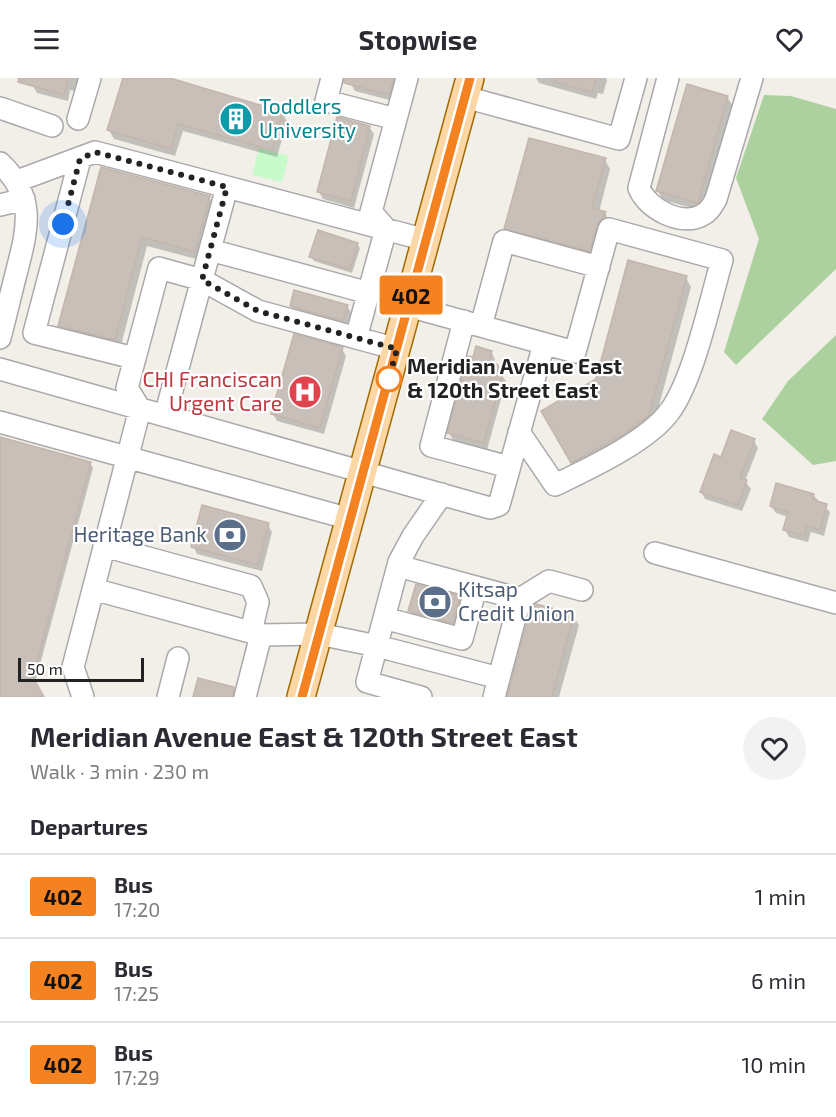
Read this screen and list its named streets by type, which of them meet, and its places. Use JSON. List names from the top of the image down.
{
  "places": {
    "building": ["Toddlers University"],
    "other": ["Meridian Avenue East & 120th Street East"],
    "hospital": ["CHI Franciscan Urgent Care"],
    "bank": ["Heritage Bank", "Kitsap Credit Union"]
  },
  "lines": ["bus line 402"],
  "scale_bar": "50 m",
  "page": {
    "header": "Stopwise",
    "on_map": "402",
    "scale": "50 m",
    "heading": [
      ["Meridian Avenue East & 120th Street East", "Walk · 3 min · 230 m"],
      "Departures"
    ],
    "list": [
      {
        "mark": "402",
        "name": "Bus",
        "note": "17:20",
        "value": "1 min"
      },
      {
        "mark": "402",
        "name": "Bus",
        "note": "17:25",
        "value": "6 min"
      },
      {
        "mark": "402",
        "name": "Bus",
        "note": "17:29",
        "value": "10 min"
      }
    ]
  }
}
